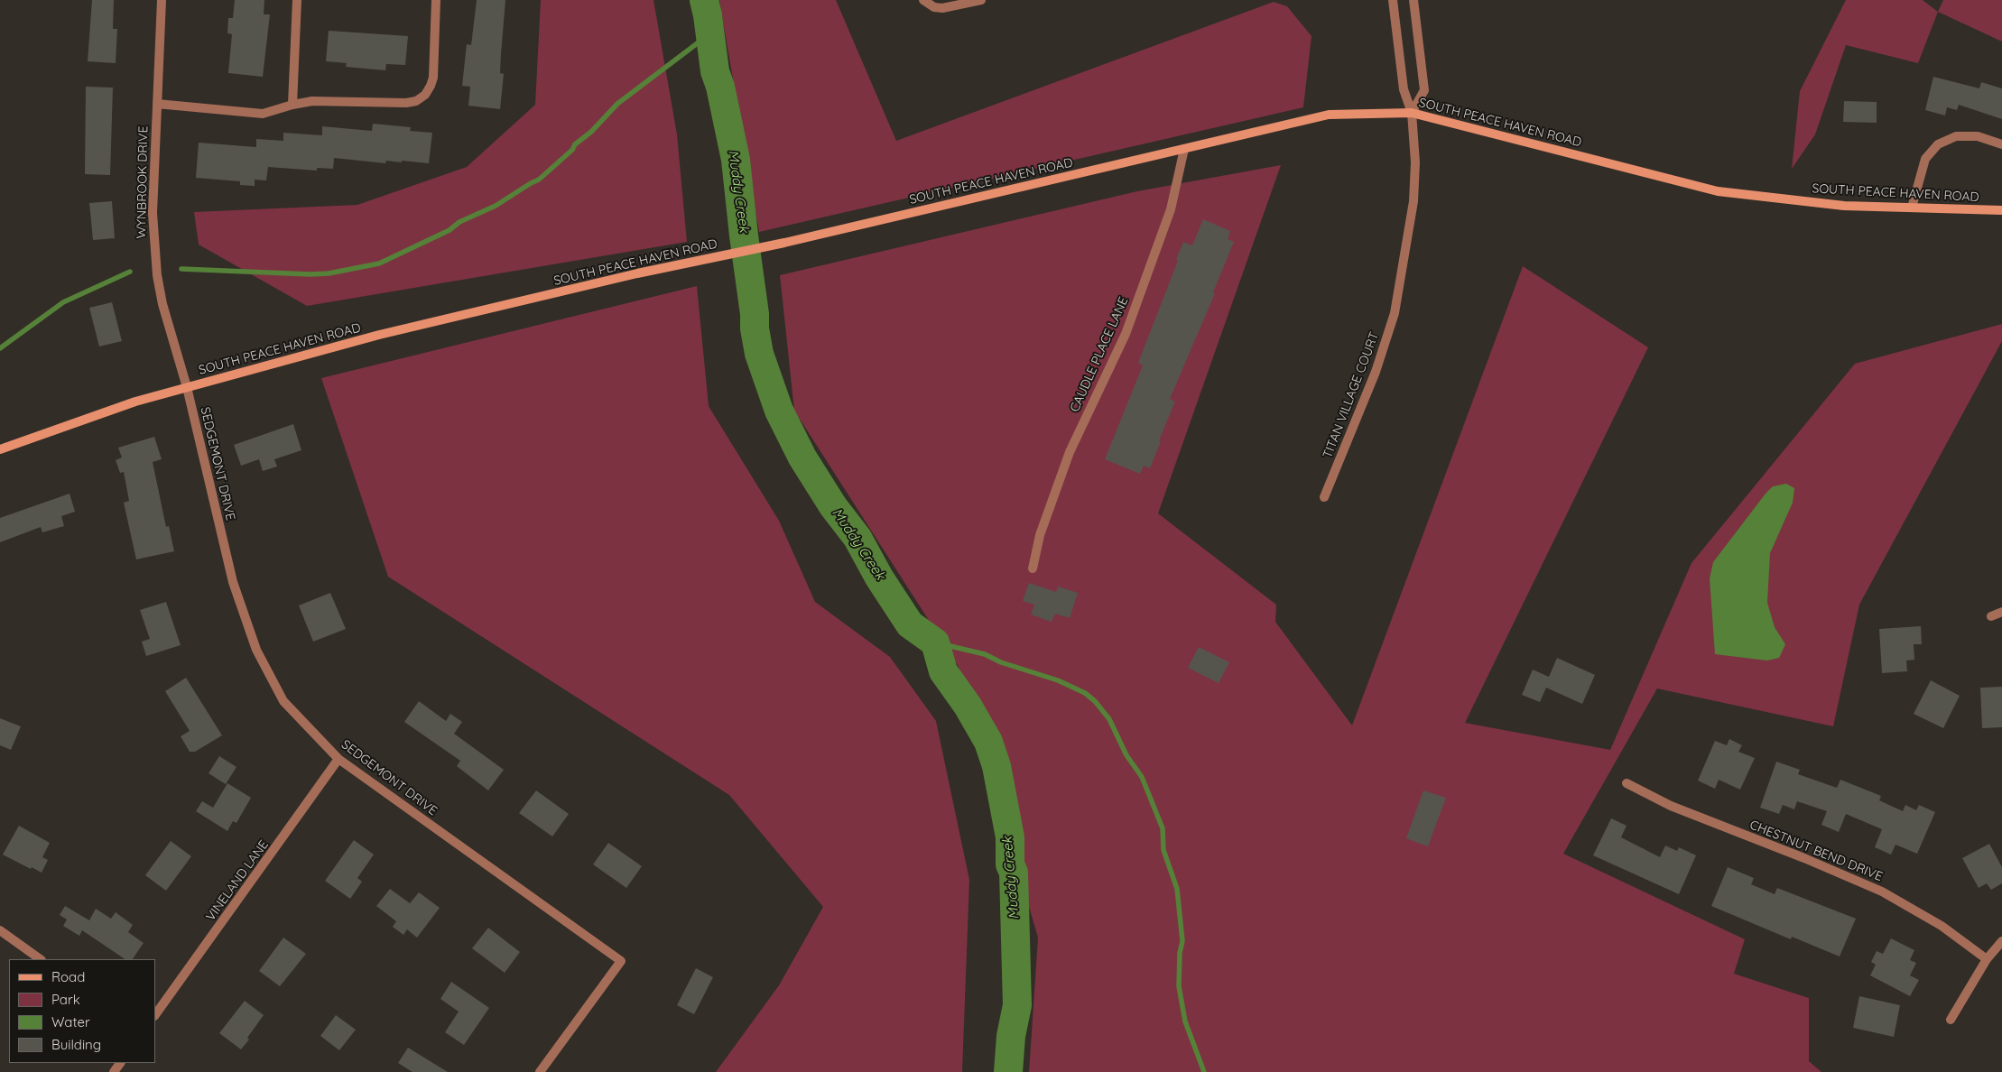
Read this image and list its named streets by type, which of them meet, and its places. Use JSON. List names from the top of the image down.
{
  "streets": {
    "main road": ["SOUTH PEACE HAVEN ROAD"],
    "street": [
      "WYNBROOK DRIVE",
      "CAUDLE PLACE LANE",
      "TITAN VILLAGE COURT",
      "SEDGEMONT DRIVE",
      "CHESTNUT BEND DRIVE",
      "VINELAND LANE"
    ]
  },
  "crossings": [
    ["SOUTH PEACE HAVEN ROAD", "WYNBROOK DRIVE"],
    ["SOUTH PEACE HAVEN ROAD", "CAUDLE PLACE LANE"],
    ["SOUTH PEACE HAVEN ROAD", "TITAN VILLAGE COURT"],
    ["SOUTH PEACE HAVEN ROAD", "SEDGEMONT DRIVE"],
    ["WYNBROOK DRIVE", "SEDGEMONT DRIVE"],
    ["SEDGEMONT DRIVE", "VINELAND LANE"]
  ],
  "water": ["Muddy Creek"],
  "legend": [
    "Road",
    "Park",
    "Water",
    "Building"
  ]
}
